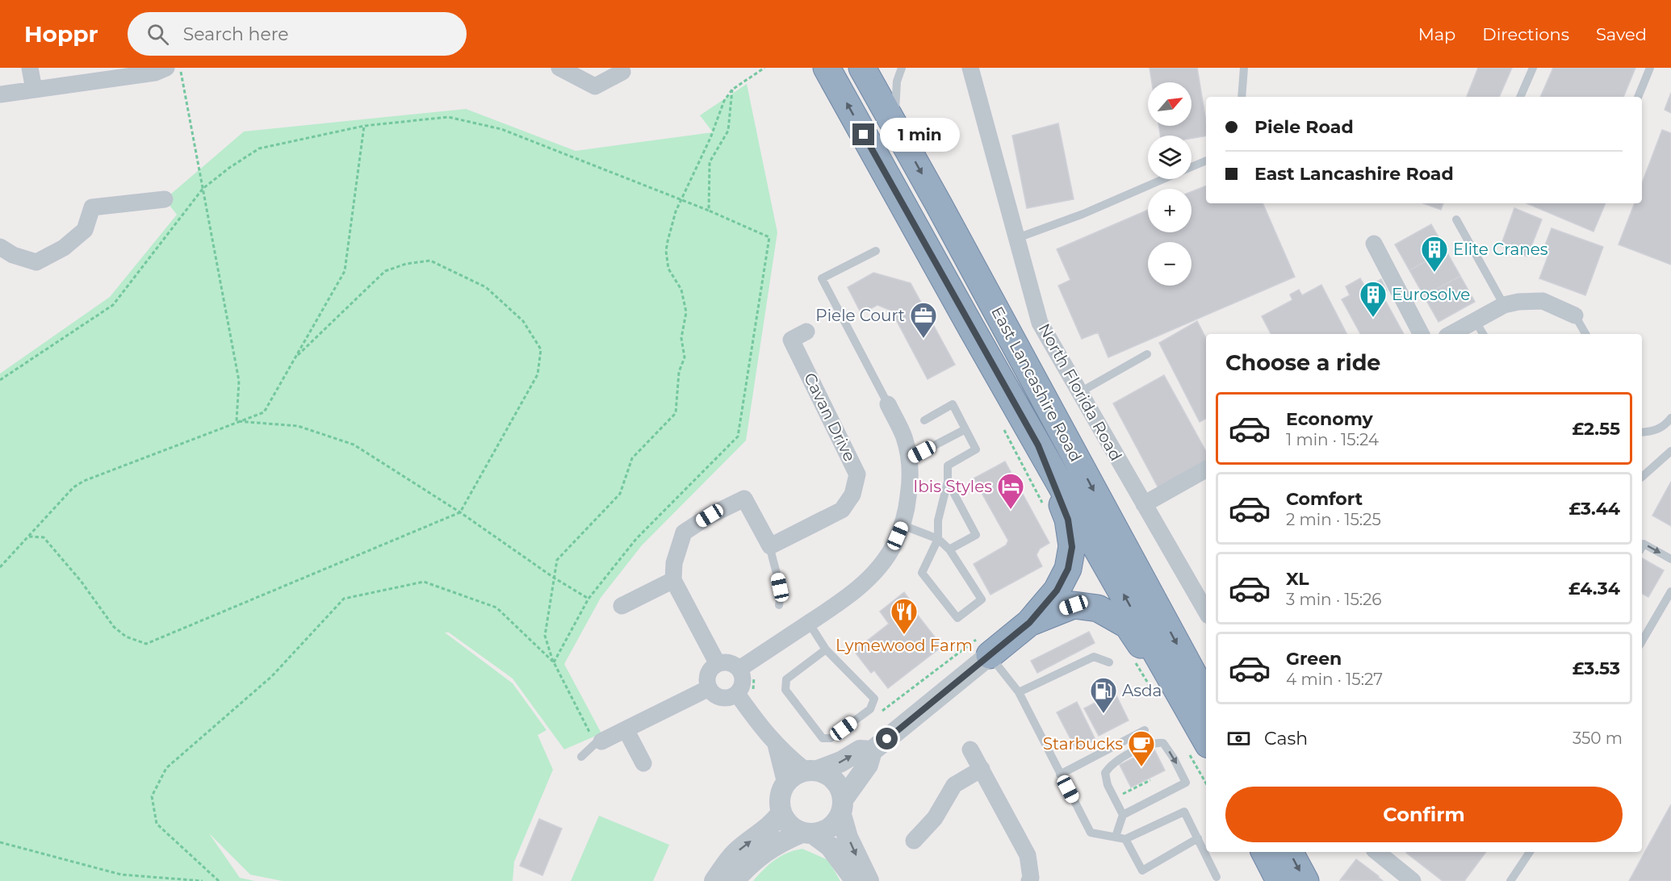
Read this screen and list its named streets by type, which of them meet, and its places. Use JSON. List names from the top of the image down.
{
  "streets": {
    "highway": ["East Lancashire Road"],
    "street": ["North Florida Road", "Cavan Drive"]
  },
  "places": {
    "building": ["Elite Cranes", "Eurosolve"],
    "office": ["Piele Court"],
    "hotel": ["Ibis Styles"],
    "restaurant": ["Lymewood Farm"],
    "fuel station": ["Asda"],
    "cafe": ["Starbucks"]
  },
  "north": "top right",
  "page": {
    "header": "Hoppr",
    "search": "Search here",
    "nav": ["Map", "Directions", "Saved"],
    "map_buttons": ["+", "−"],
    "banner": ["Piele Road", "East Lancashire Road"],
    "bubble": "1 min",
    "heading": "Choose a ride",
    "list": [
      {
        "name": "Economy",
        "note": "1 min · 15:24",
        "value": "£2.55"
      },
      {
        "name": "Comfort",
        "note": "2 min · 15:25",
        "value": "£3.44"
      },
      {
        "name": "XL",
        "note": "3 min · 15:26",
        "value": "£4.34"
      },
      {
        "name": "Green",
        "note": "4 min · 15:27",
        "value": "£3.53"
      }
    ],
    "pay": ["Cash", "350 m"],
    "buttons": "Confirm"
  }
}
